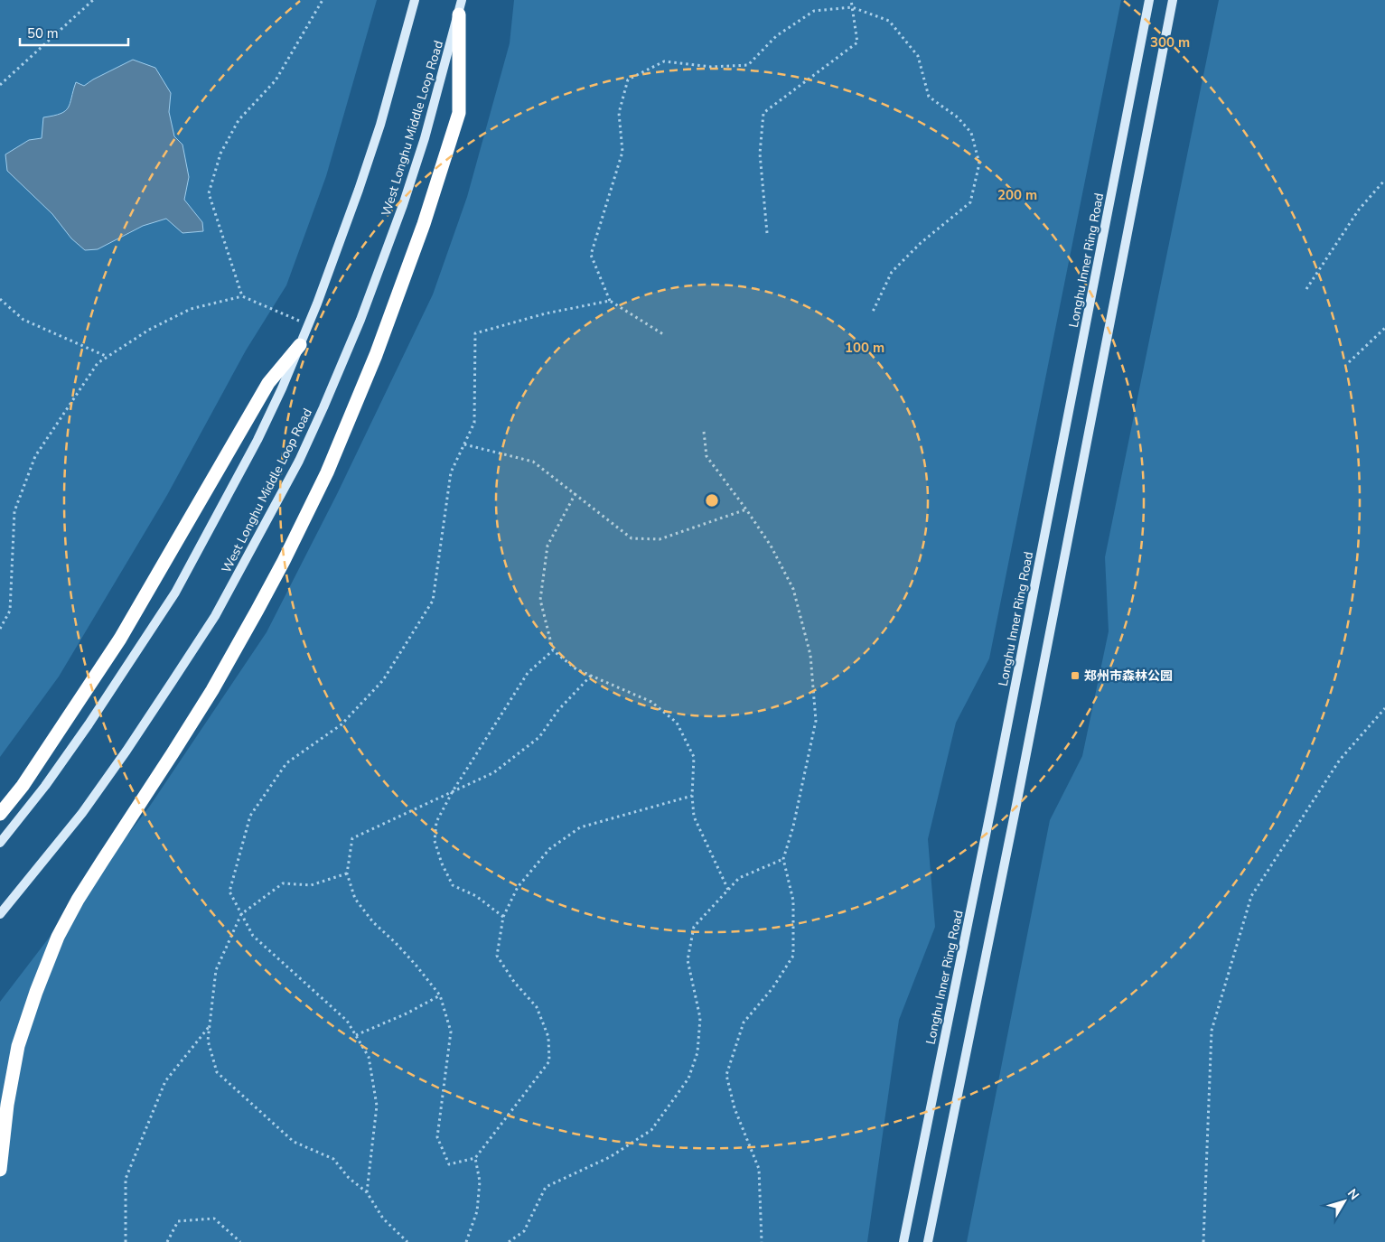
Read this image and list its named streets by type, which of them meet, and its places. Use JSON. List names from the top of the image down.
{
  "streets": {
    "main road": ["West Longhu Middle Loop Road", "Longhu Inner Ring Road"]
  },
  "places": {
    "transit": ["郑州市森林公园"]
  },
  "scale_bar": "50 m",
  "north": "top right",
  "rings": ["300 m", "200 m", "100 m"]
}
